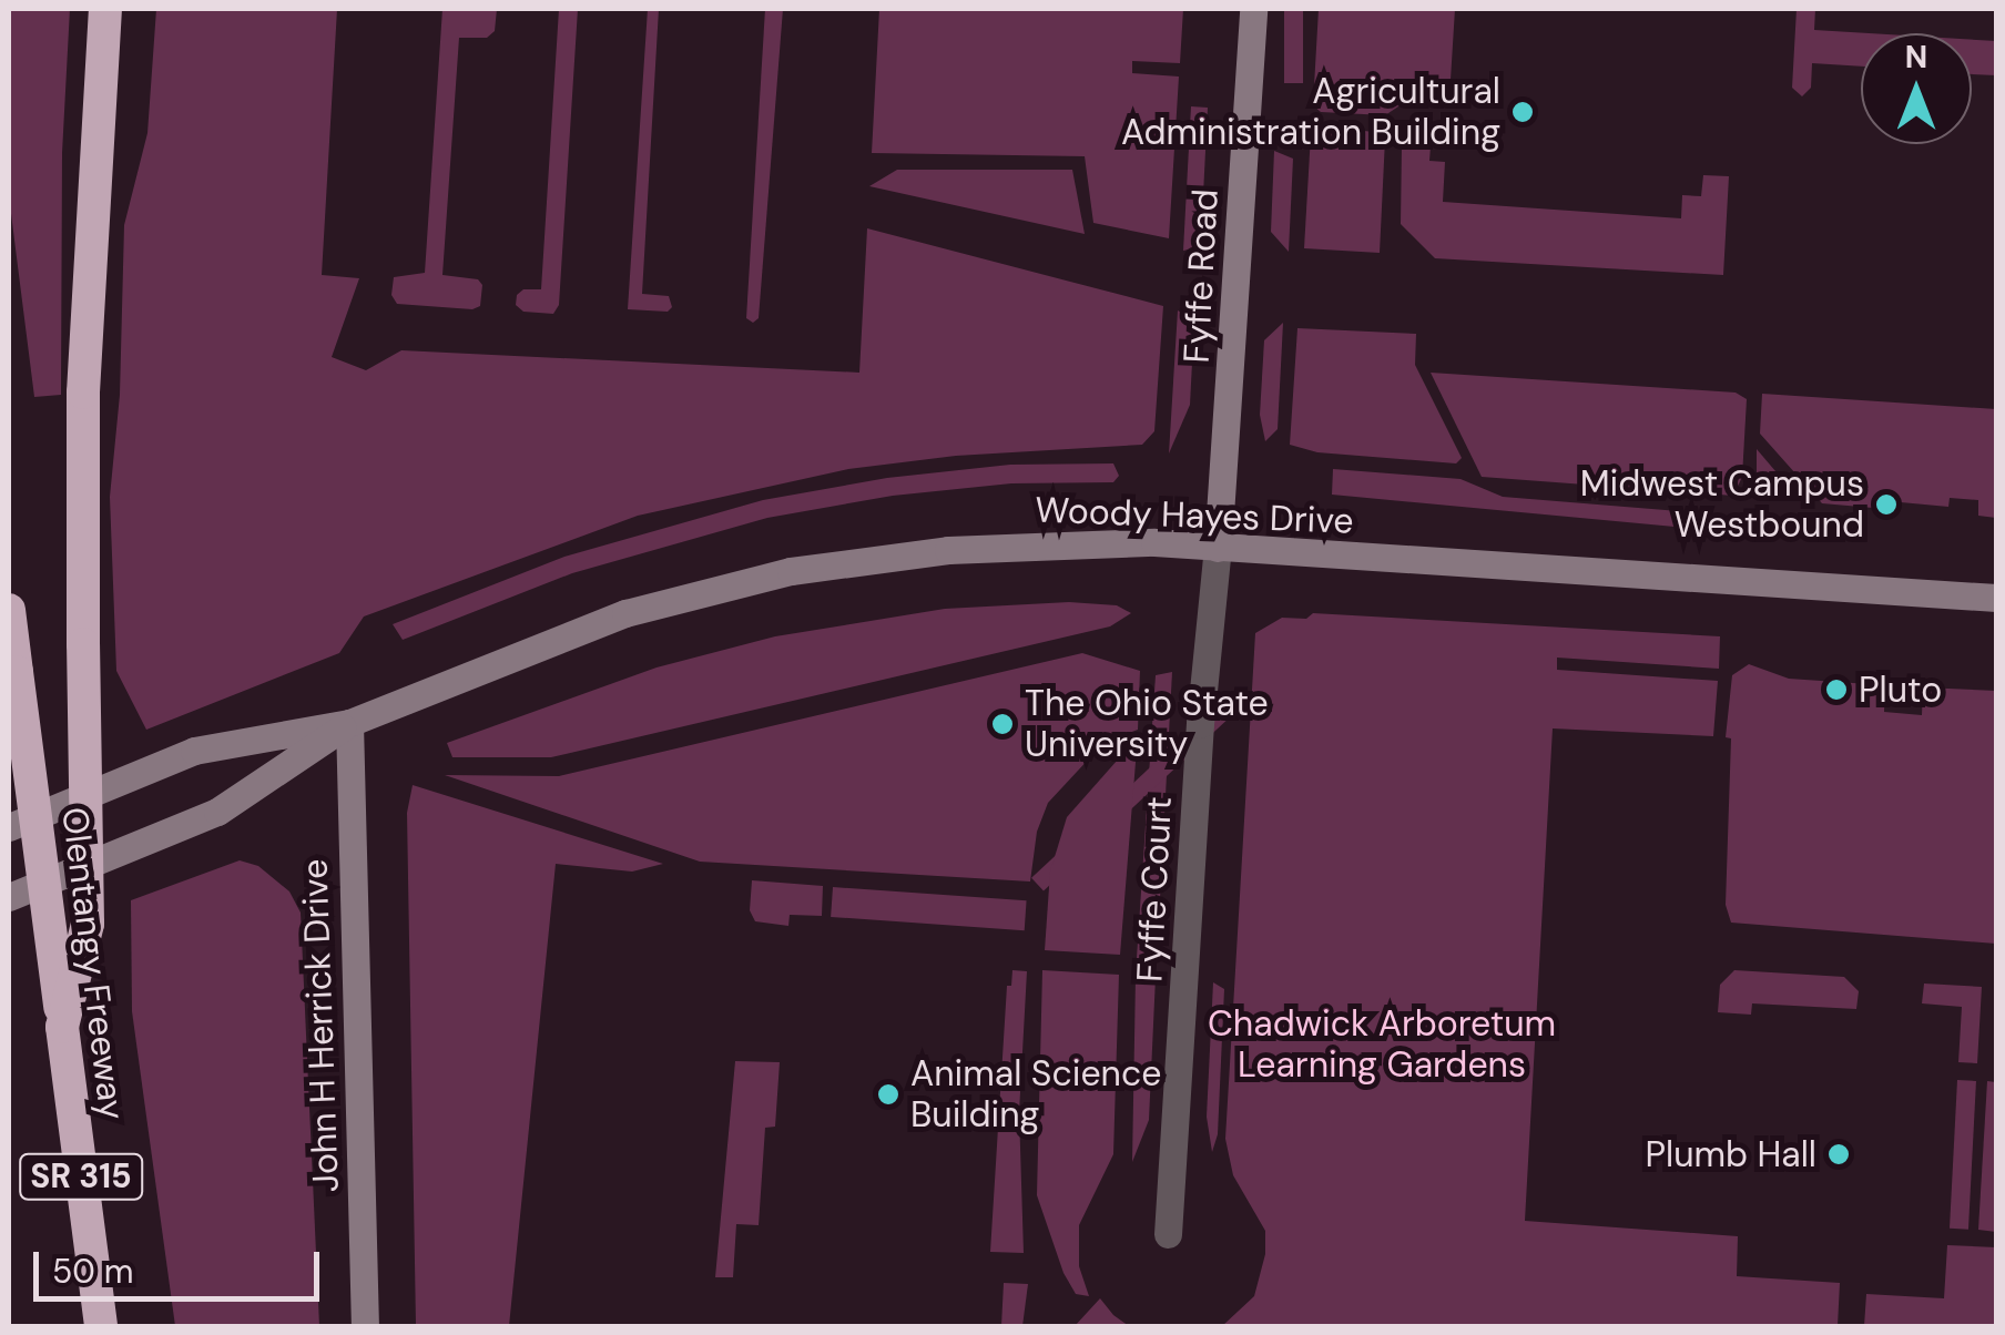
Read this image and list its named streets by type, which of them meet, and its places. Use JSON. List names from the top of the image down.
{
  "streets": {
    "highway": ["Olentangy Freeway", "SR 315"],
    "street": [
      "Fyffe Road",
      "Woody Hayes Drive",
      "Fyffe Court",
      "John H Herrick Drive"
    ]
  },
  "crossings": [
    ["Fyffe Road", "Woody Hayes Drive"],
    ["Fyffe Road", "Fyffe Court"],
    ["Woody Hayes Drive", "Fyffe Court"],
    ["Woody Hayes Drive", "John H Herrick Drive"]
  ],
  "parks": ["Chadwick Arboretum Learning Gardens"],
  "places": [
    "Agricultural Administration Building",
    "Midwest Campus Westbound",
    "Pluto",
    "The Ohio State University",
    "Animal Science Building",
    "Plumb Hall"
  ],
  "scale_bar": "50 m",
  "north": "top"
}
